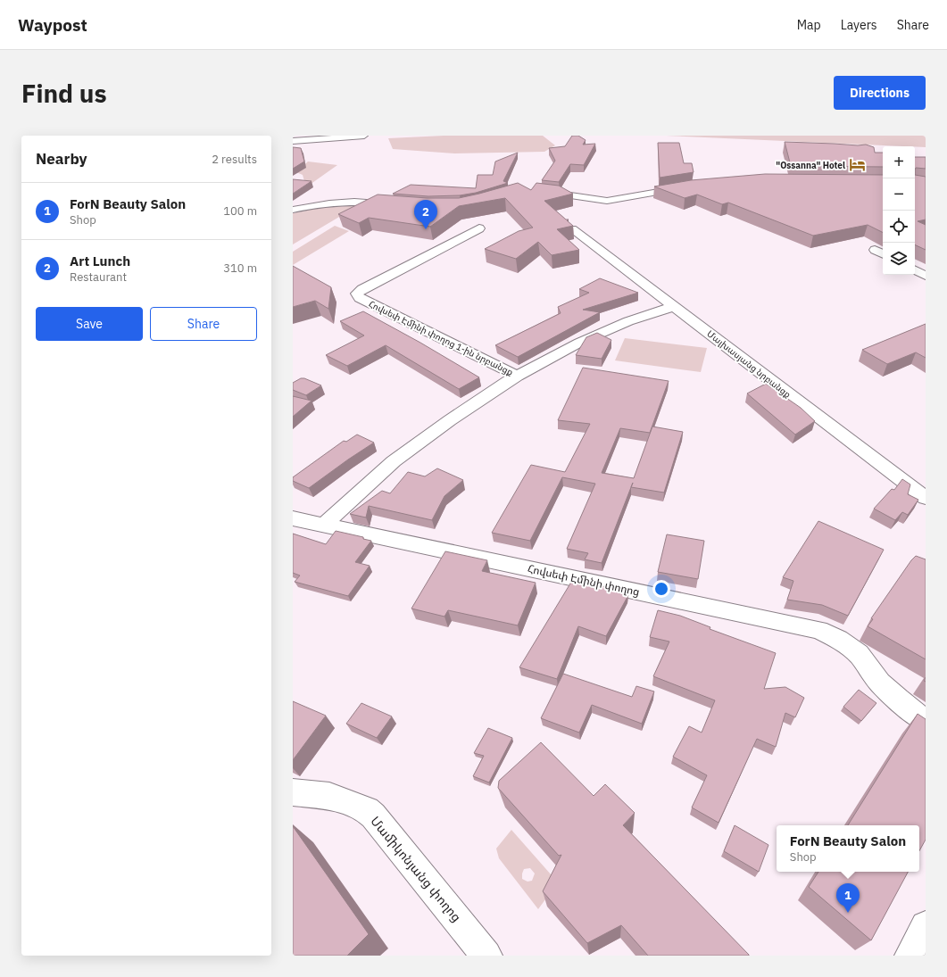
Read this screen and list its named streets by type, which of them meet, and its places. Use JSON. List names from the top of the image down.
{
  "streets": {
    "street": [
      "Հովսեփ Էմինի փողոց 1-ին նրբանցք",
      "Մալխասյանց նրբանցք",
      "Հովսեփ Էմինի փողոց",
      "Մամիկոնյանց փողոց"
    ]
  },
  "crossings": [
    ["Հովսեփ Էմինի փողոց 1-ին նրբանցք", "Մալխասյանց նրբանցք"],
    ["Հովսեփ Էմինի փողոց 1-ին նրբանցք", "Հովսեփ Էմինի փողոց"]
  ],
  "places": {
    "hotel": ["\"Ossanna\" Hotel"]
  },
  "page": {
    "header": "Waypost",
    "nav": ["Map", "Layers", "Share"],
    "buttons": [
      "Directions",
      ["Save", "Share"]
    ],
    "title": "Find us",
    "heading": ["Nearby", "2 results"],
    "map_buttons": ["+", "−"],
    "list": [
      {
        "mark": "1",
        "name": "ForN Beauty Salon",
        "note": "Shop",
        "value": "100 m"
      },
      {
        "mark": "2",
        "name": "Art Lunch",
        "note": "Restaurant",
        "value": "310 m"
      }
    ],
    "pins": ["2", "1"],
    "popup": ["ForN Beauty Salon", "Shop"]
  }
}
